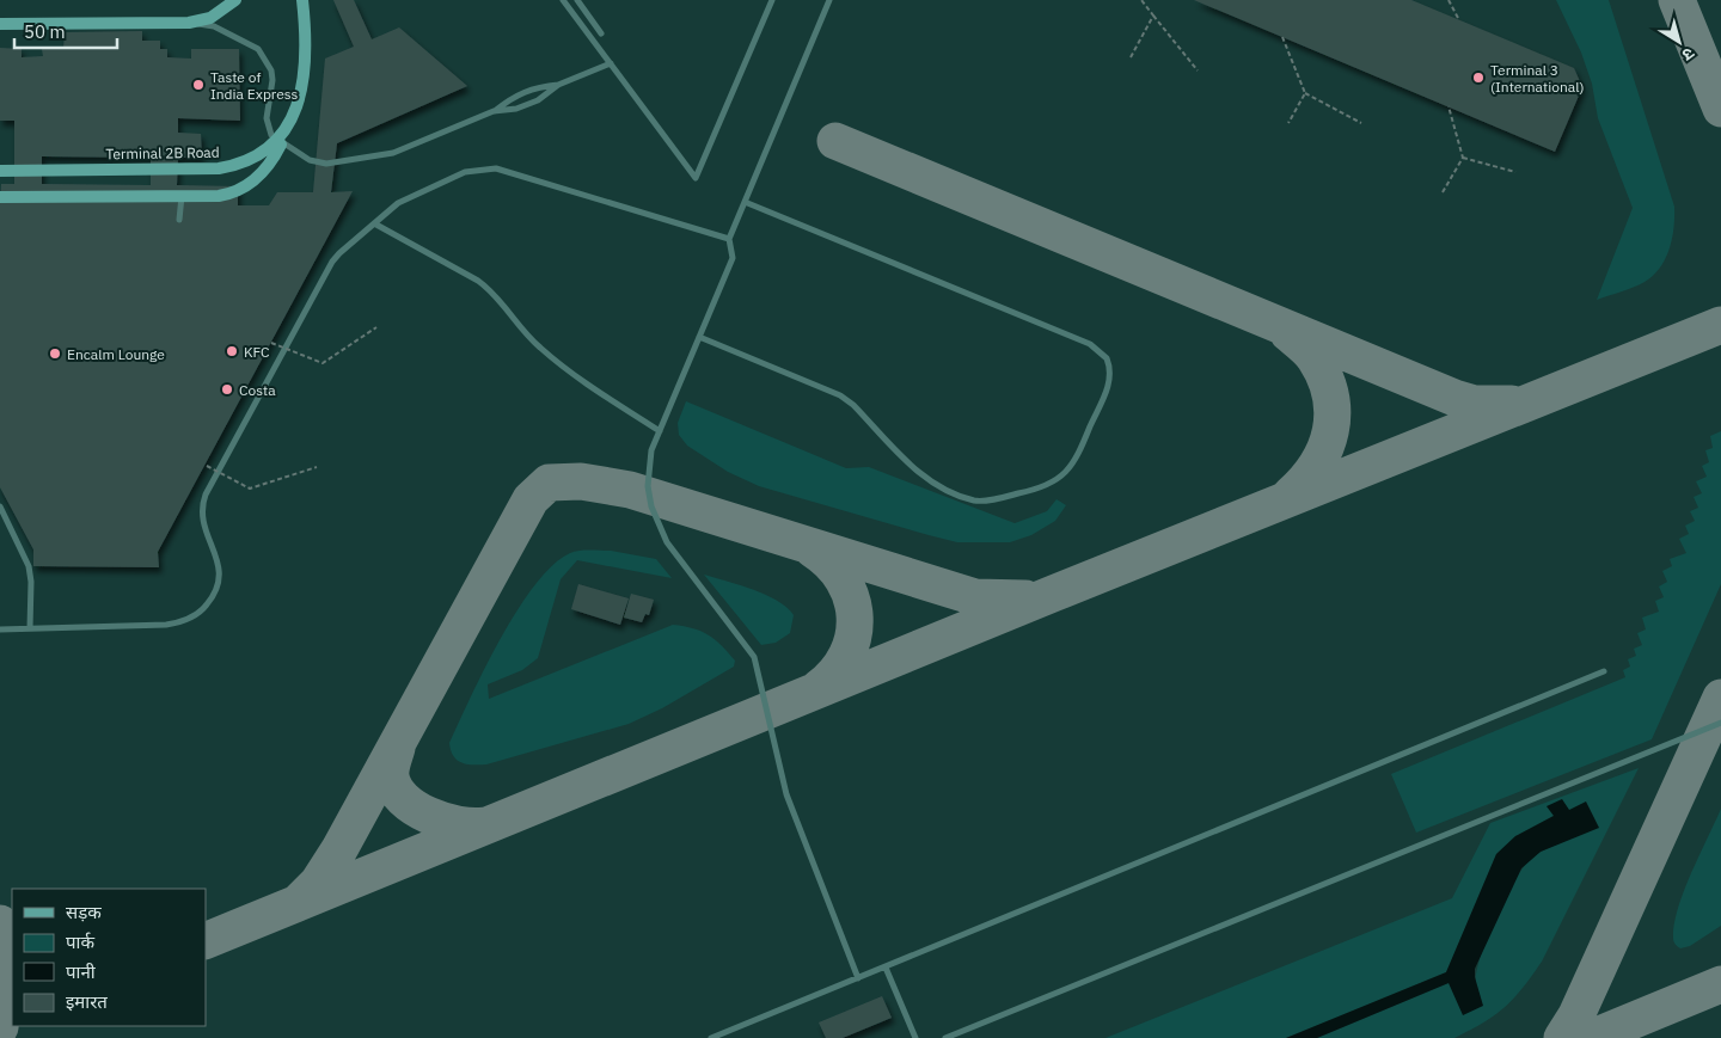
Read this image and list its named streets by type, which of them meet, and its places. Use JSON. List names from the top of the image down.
{
  "streets": {
    "main road": ["Terminal 2B Road"]
  },
  "places": [
    "Terminal 3 (International)",
    "Taste of India Express",
    "KFC",
    "Encalm Lounge",
    "Costa"
  ],
  "legend": [
    "सड़क",
    "पार्क",
    "पानी",
    "इमारत"
  ],
  "scale_bar": "50 m",
  "north": "bottom right"
}
